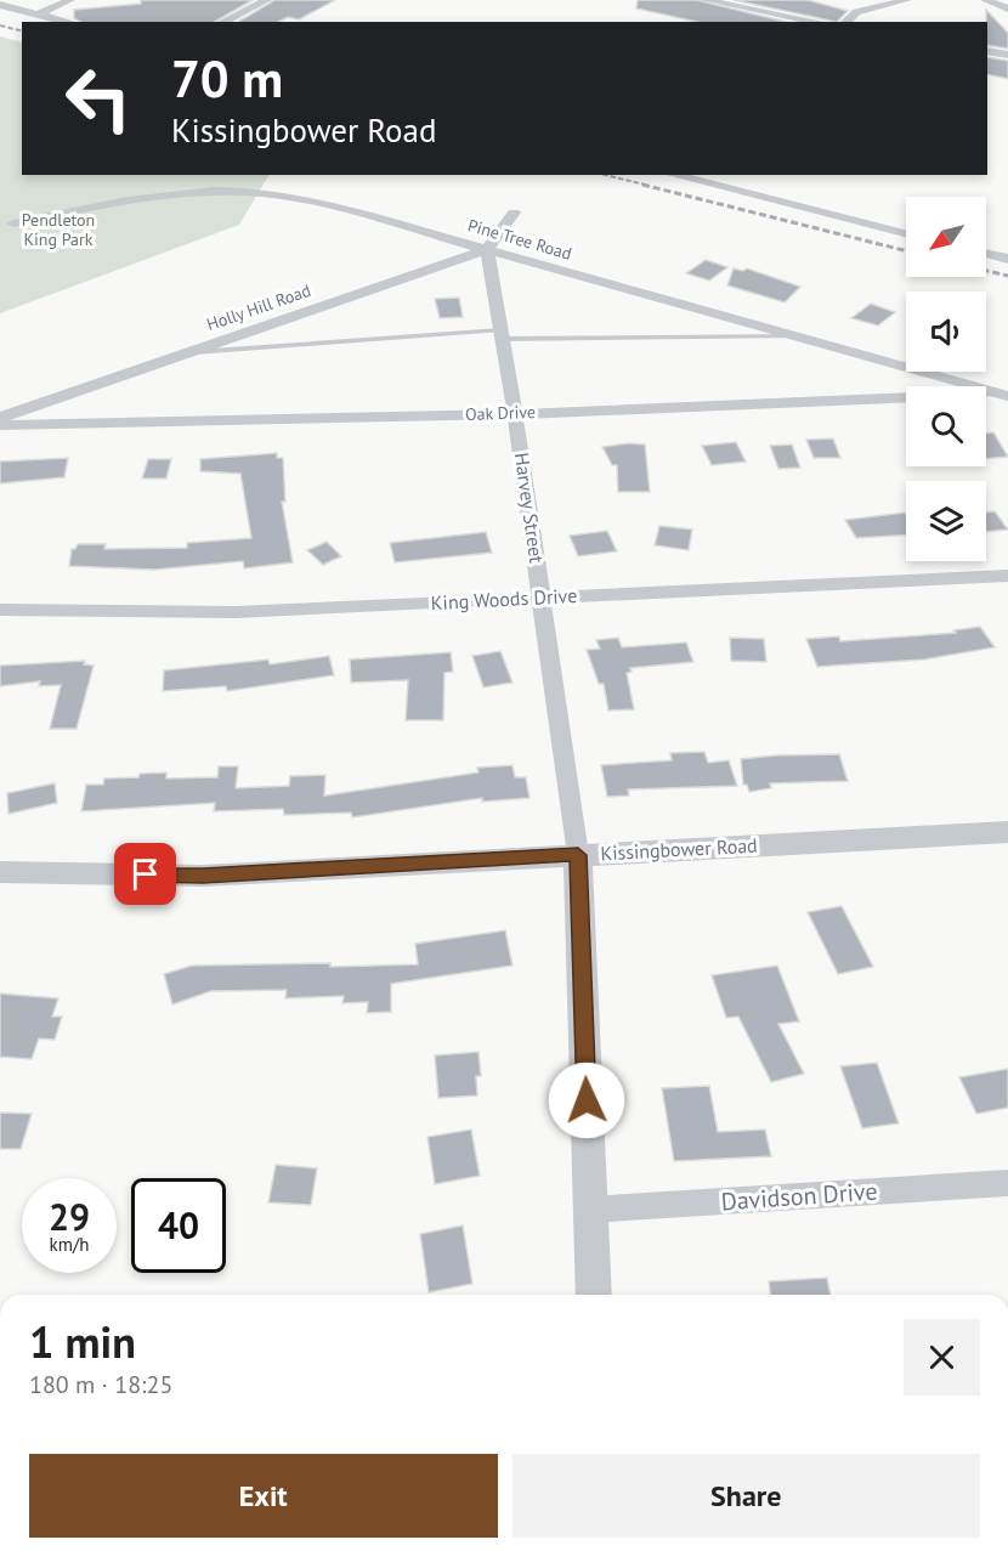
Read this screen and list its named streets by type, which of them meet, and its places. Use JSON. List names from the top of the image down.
{
  "streets": {
    "street": [
      "Pine Tree Road",
      "Holly Hill Road",
      "Oak Drive",
      "Harvey Street",
      "King Woods Drive",
      "Kissingbower Road",
      "Davidson Drive"
    ]
  },
  "crossings": [
    ["Pine Tree Road", "Holly Hill Road"],
    ["Pine Tree Road", "Oak Drive"],
    ["Pine Tree Road", "Harvey Street"],
    ["Holly Hill Road", "Harvey Street"],
    ["Oak Drive", "Harvey Street"],
    ["Harvey Street", "King Woods Drive"],
    ["Harvey Street", "Kissingbower Road"]
  ],
  "parks": ["Pendleton King Park"],
  "north": "bottom left",
  "page": {
    "turn": ["70 m", "Kissingbower Road"],
    "speed": "29 km/h",
    "limit": "40",
    "heading": ["1 min", "180 m · 18:25"],
    "buttons": ["Exit", "Share"]
  }
}
